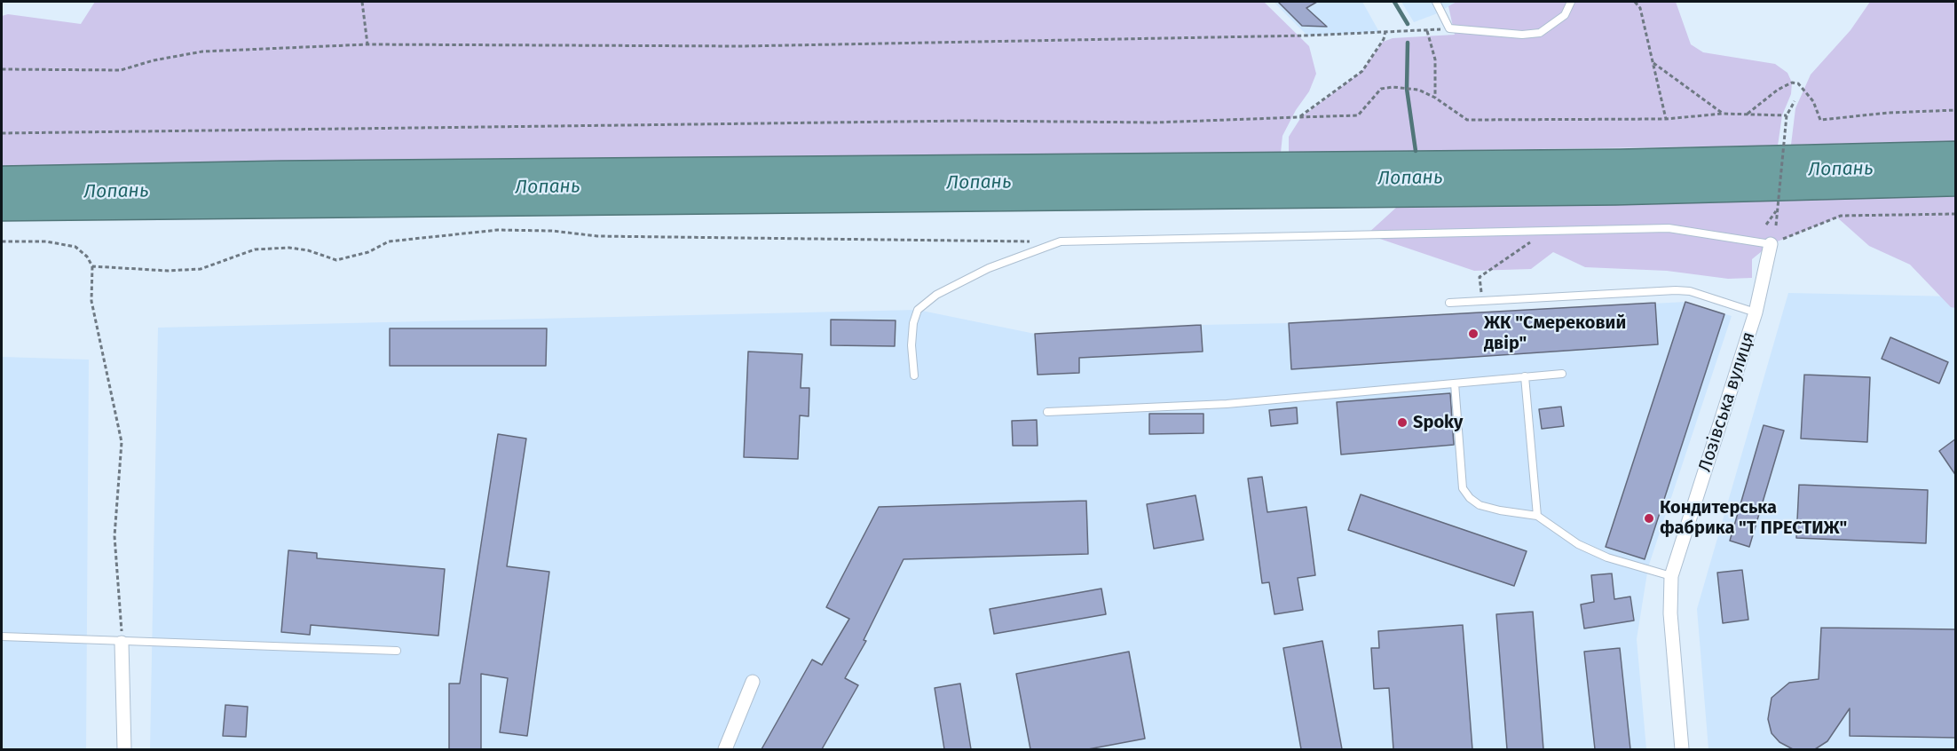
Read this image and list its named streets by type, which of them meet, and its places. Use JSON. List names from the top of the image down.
{
  "streets": {
    "street": ["Лозівська вулиця"]
  },
  "water": ["Лопань"],
  "places": ["ЖК \"Смерековий двір\"", "Spoky", "Кондитерська фабрика \"Т ПРЕСТИЖ\""]
}
